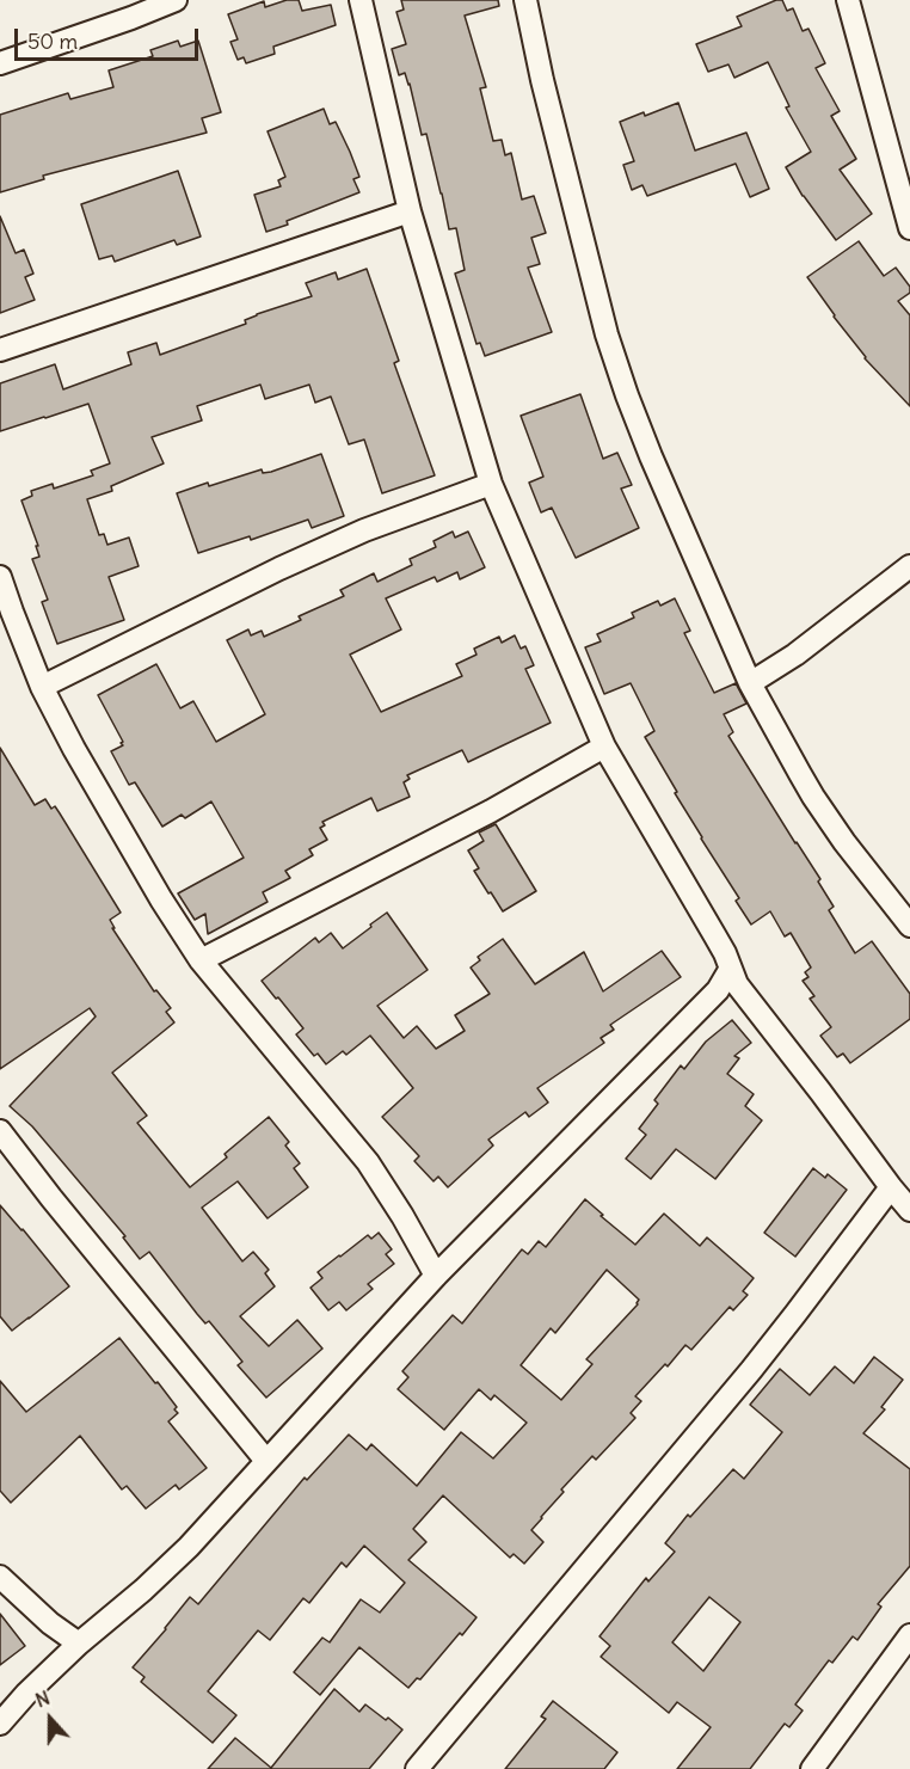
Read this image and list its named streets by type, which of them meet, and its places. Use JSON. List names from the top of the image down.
{
  "scale_bar": "50 m",
  "north": "top"
}
